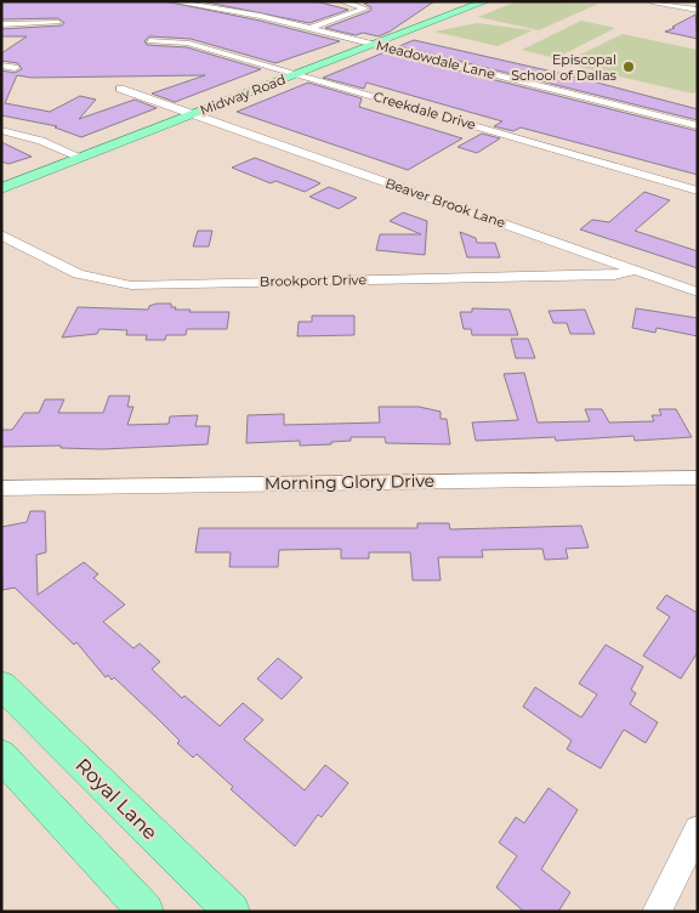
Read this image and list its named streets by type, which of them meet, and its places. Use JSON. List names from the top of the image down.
{
  "streets": {
    "main road": ["Midway Road", "Royal Lane"],
    "street": [
      "Meadowdale Lane",
      "Creekdale Drive",
      "Beaver Brook Lane",
      "Brookport Drive",
      "Morning Glory Drive"
    ]
  },
  "crossings": [
    ["Meadowdale Lane", "Midway Road"],
    ["Midway Road", "Creekdale Drive"],
    ["Midway Road", "Beaver Brook Lane"],
    ["Beaver Brook Lane", "Brookport Drive"]
  ],
  "places": ["Episcopal School of Dallas"]
}
